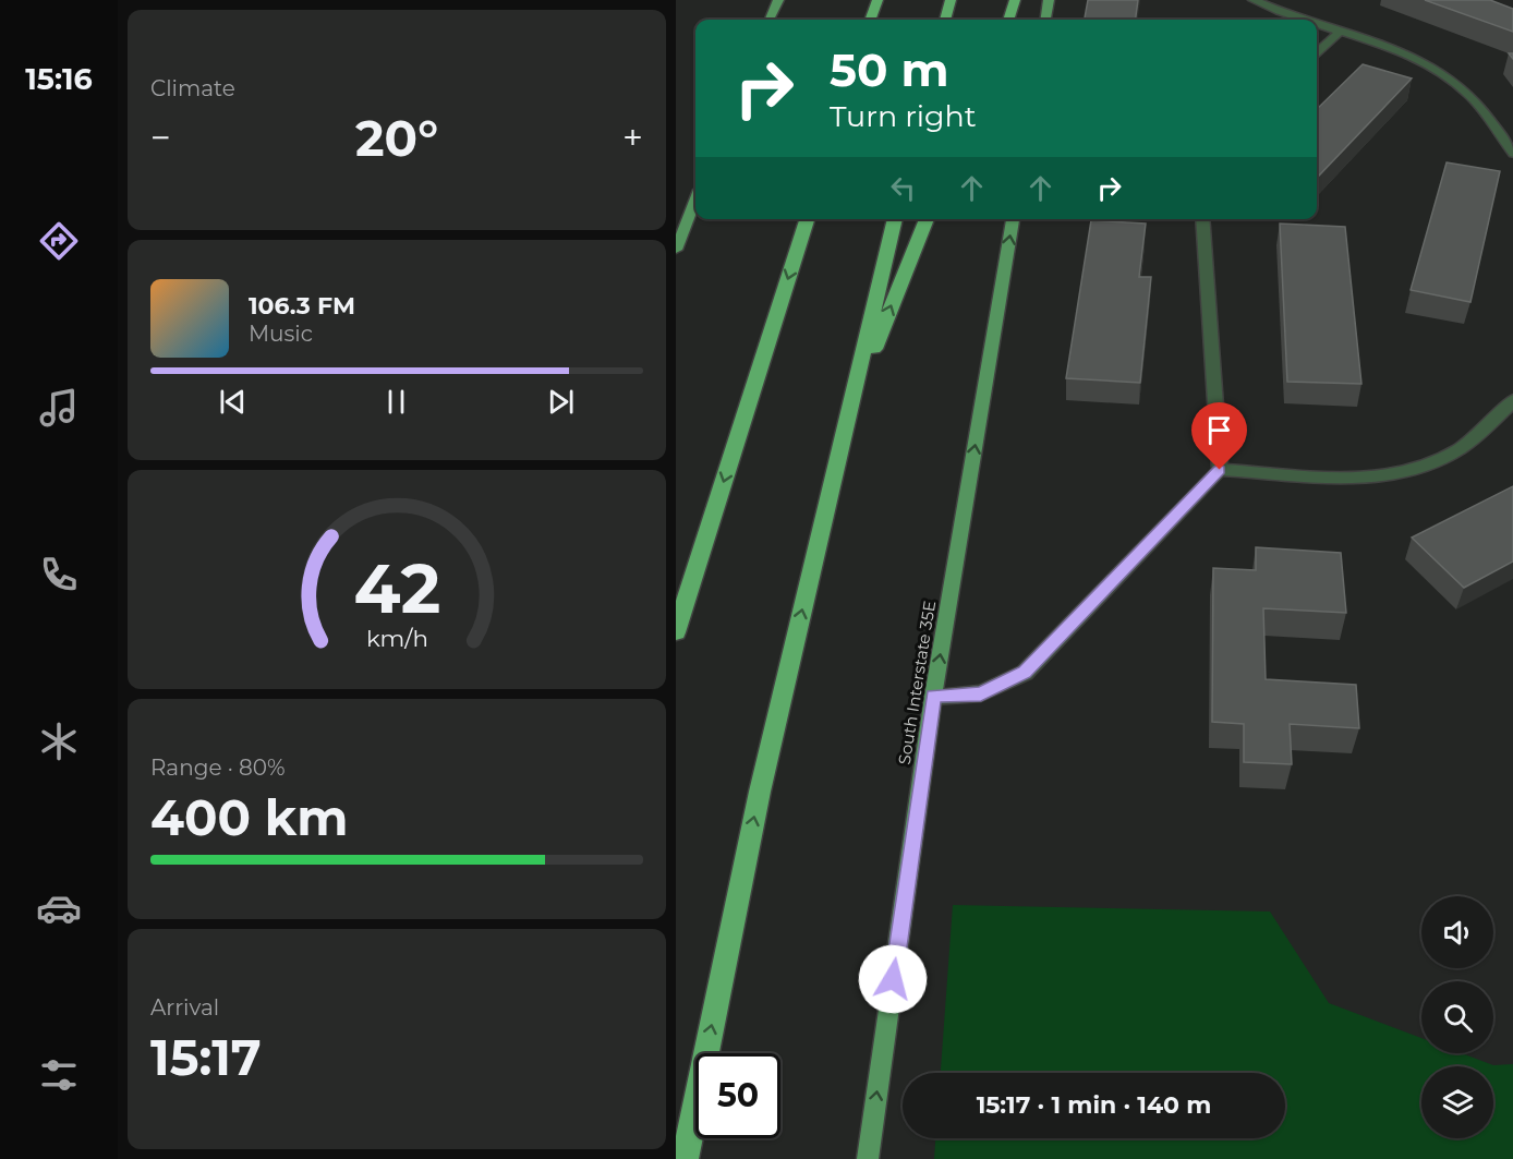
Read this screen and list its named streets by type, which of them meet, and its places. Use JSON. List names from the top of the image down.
{
  "streets": {
    "main road": ["South Interstate 35E"]
  },
  "one_way": ["South Interstate 35E"],
  "page": {
    "tabs": "15:16",
    "tile": [
      "Climate",
      ["Range · 80%", "400 km"],
      ["Arrival", "15:17"]
    ],
    "turn": ["50 m", "Turn right"],
    "heat": ["−", "20°", "+"],
    "song": ["106.3 FM", "Music"],
    "limit": "50",
    "trip": "15:17 · 1 min · 140 m",
    "gauge": ["42", "km/h"]
  }
}
